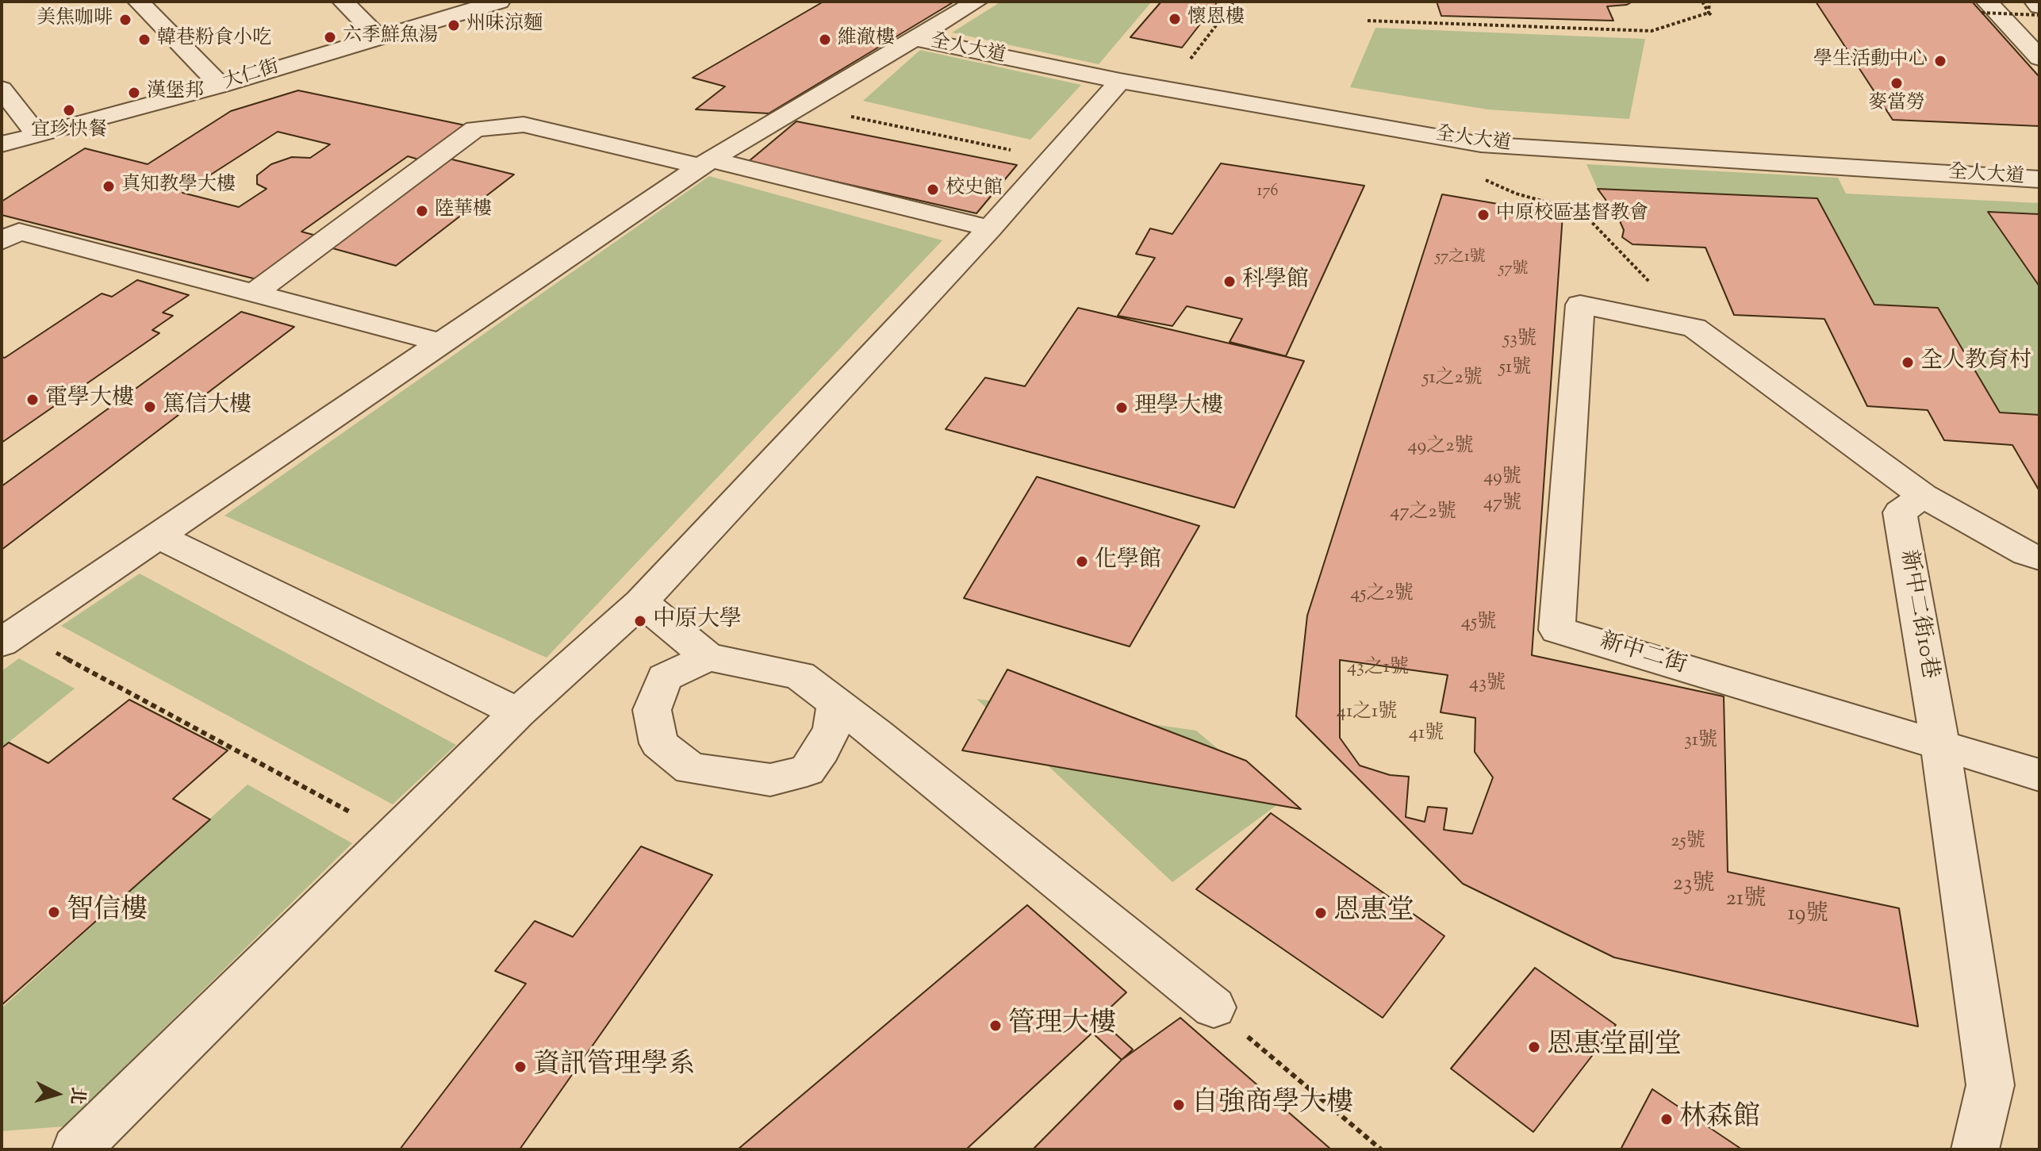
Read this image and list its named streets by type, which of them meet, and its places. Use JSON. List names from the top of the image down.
{
  "streets": {
    "street": [
      "全人大道",
      "大仁街",
      "新中二街10巷",
      "新中二街"
    ]
  },
  "crossings": [
    ["新中二街10巷", "新中二街"]
  ],
  "places": [
    "懷恩樓",
    "美焦咖啡",
    "州味涼麵",
    "六季鮮魚湯",
    "韓巷粉食小吃",
    "維澈樓",
    "學生活動中心",
    "麥當勞",
    "漢堡邦",
    "宜珍快餐",
    "真知教學大樓",
    "校史館",
    "陸華樓",
    "中原校區基督教會",
    "科學館",
    "全人教育村",
    "電學大樓",
    "篤信大樓",
    "理學大樓",
    "化學館",
    "中原大學",
    "智信樓",
    "恩惠堂",
    "管理大樓",
    "恩惠堂副堂",
    "資訊管理學系",
    "自強商學大樓",
    "林森館"
  ],
  "house_numbers": [
    "176",
    "57之1號",
    "57號",
    "53號",
    "51號",
    "51之2號",
    "49之2號",
    "49號",
    "47號",
    "47之2號",
    "45之2號",
    "45號",
    "43之1號",
    "43號",
    "41之1號",
    "41號",
    "31號",
    "25號",
    "23號",
    "21號",
    "19號"
  ],
  "north": "right"
}
